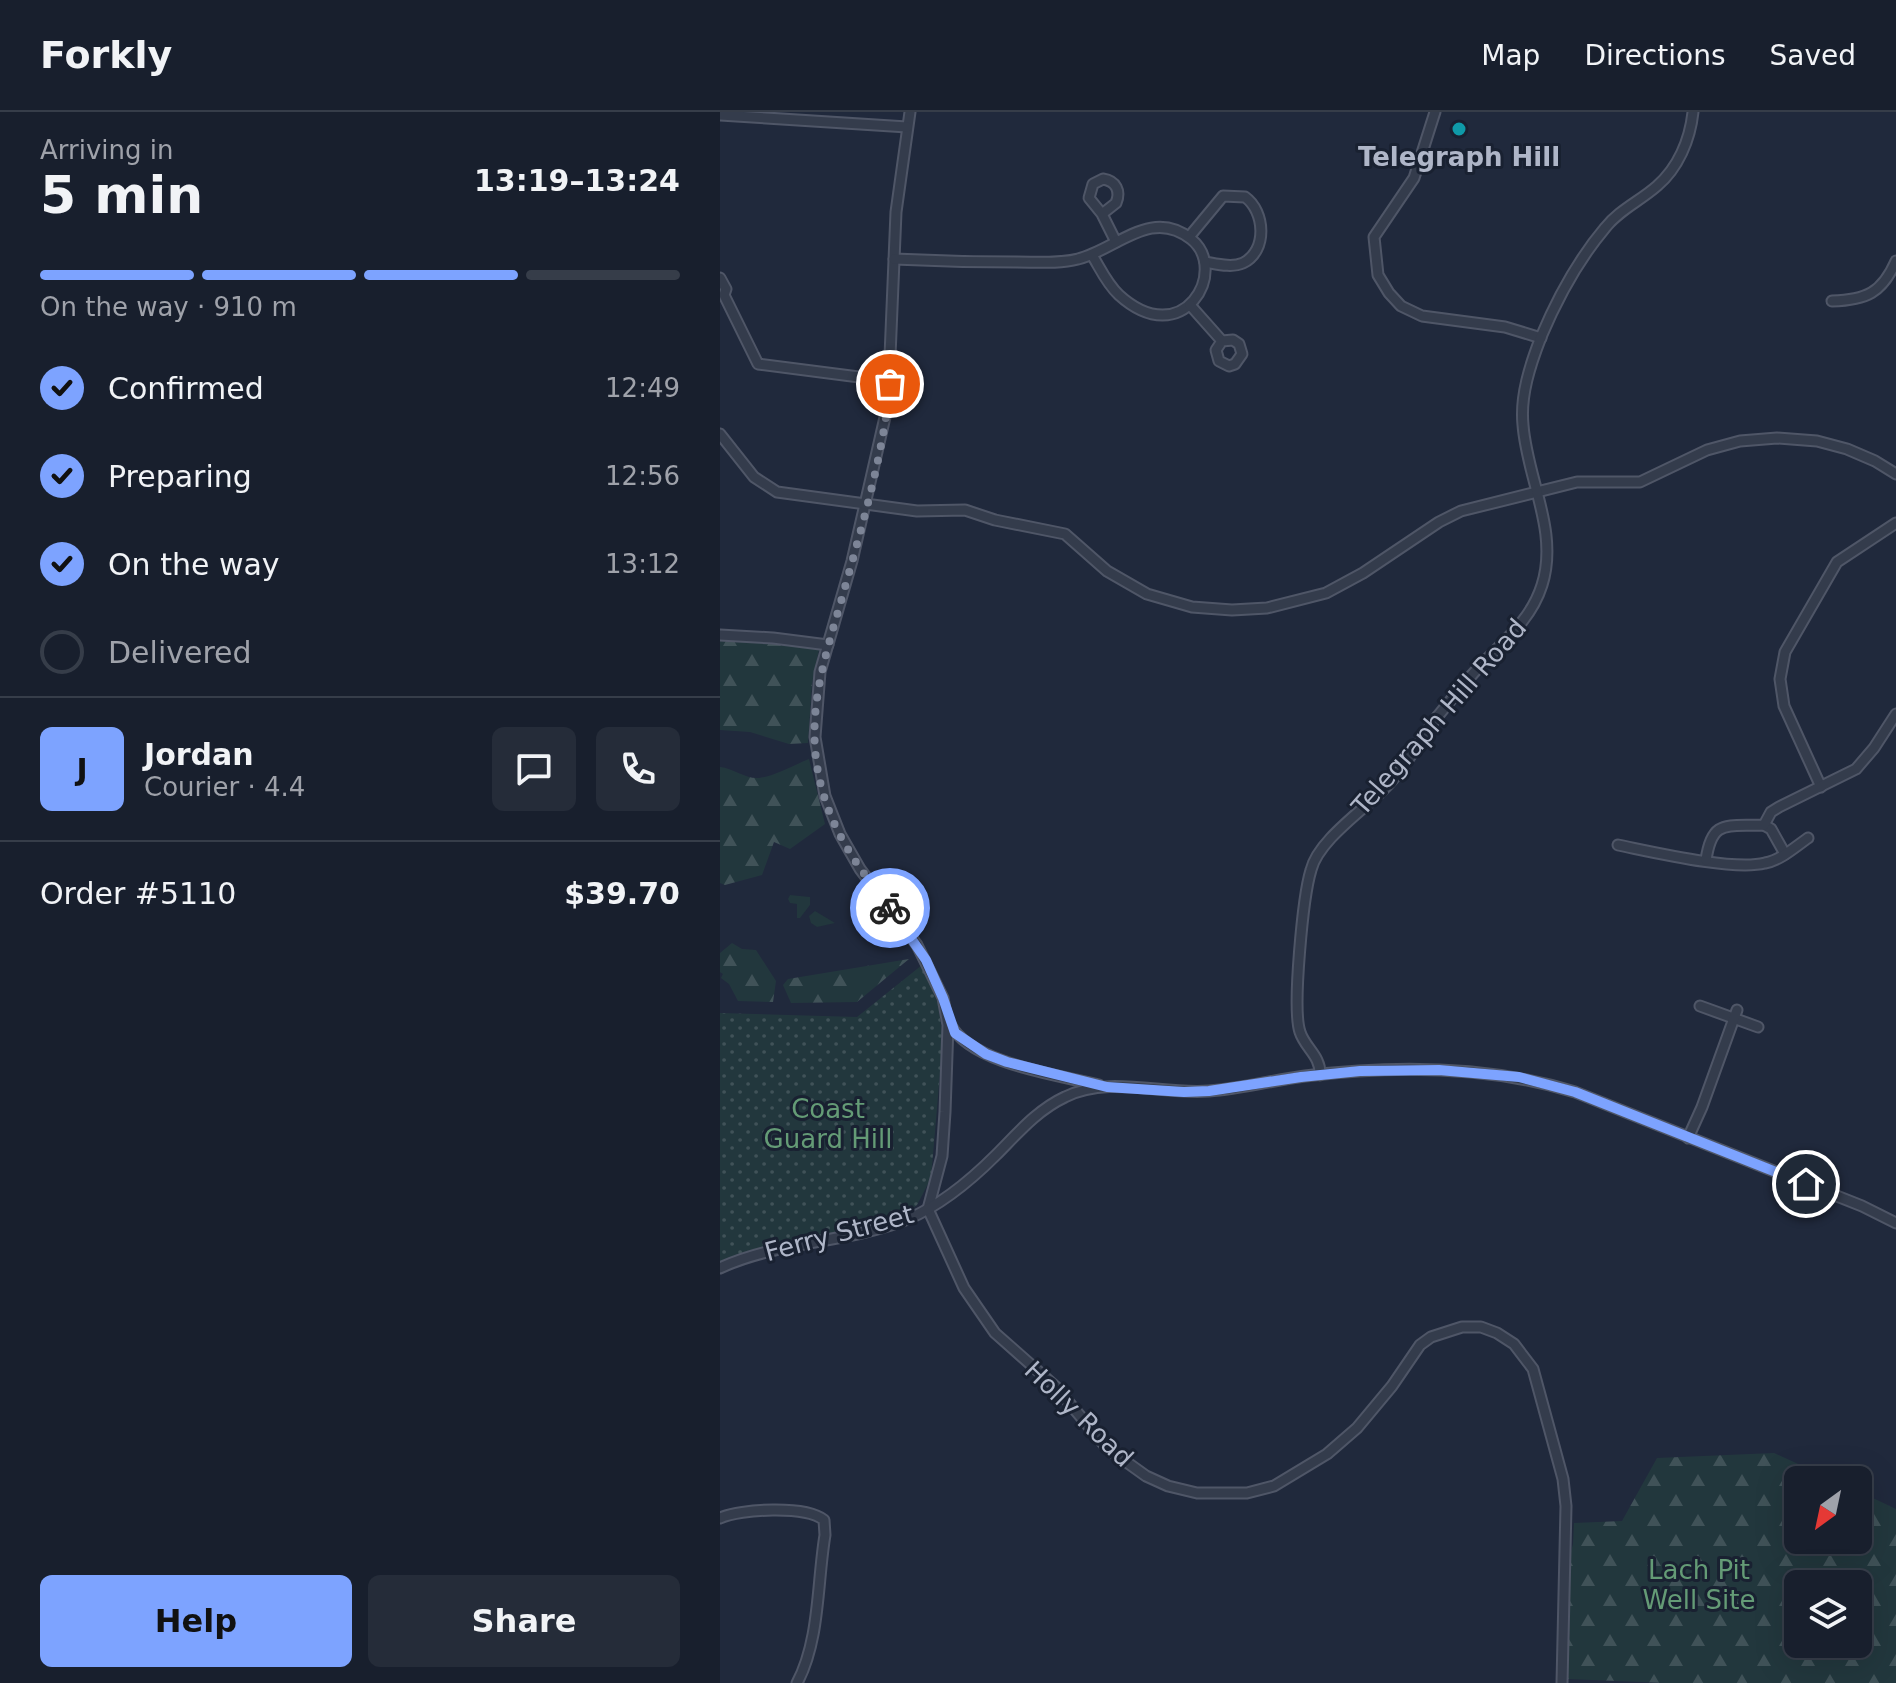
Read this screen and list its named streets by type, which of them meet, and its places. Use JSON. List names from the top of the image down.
{
  "streets": {
    "street": ["Telegraph Hill Road", "Ferry Street", "Holly Road"]
  },
  "crossings": [
    ["Telegraph Hill Road", "Ferry Street"],
    ["Ferry Street", "Holly Road"]
  ],
  "parks": ["Coast Guard Hill", "Lach Pit Well Site"],
  "places": ["Telegraph Hill"],
  "north": "bottom left",
  "page": {
    "header": "Forkly",
    "nav": ["Map", "Directions", "Saved"],
    "heading": ["5 min", "Arriving in", "13:19–13:24"],
    "panel": [
      "Jordan",
      "Courier · 4.4",
      "Order #5110",
      "$39.70"
    ],
    "bar": "On the way · 910 m",
    "list": [
      ["Confirmed", "12:49"],
      ["Preparing", "12:56"],
      ["On the way", "13:12"],
      "Delivered"
    ],
    "round": "J",
    "buttons": ["Help", "Share"]
  }
}
